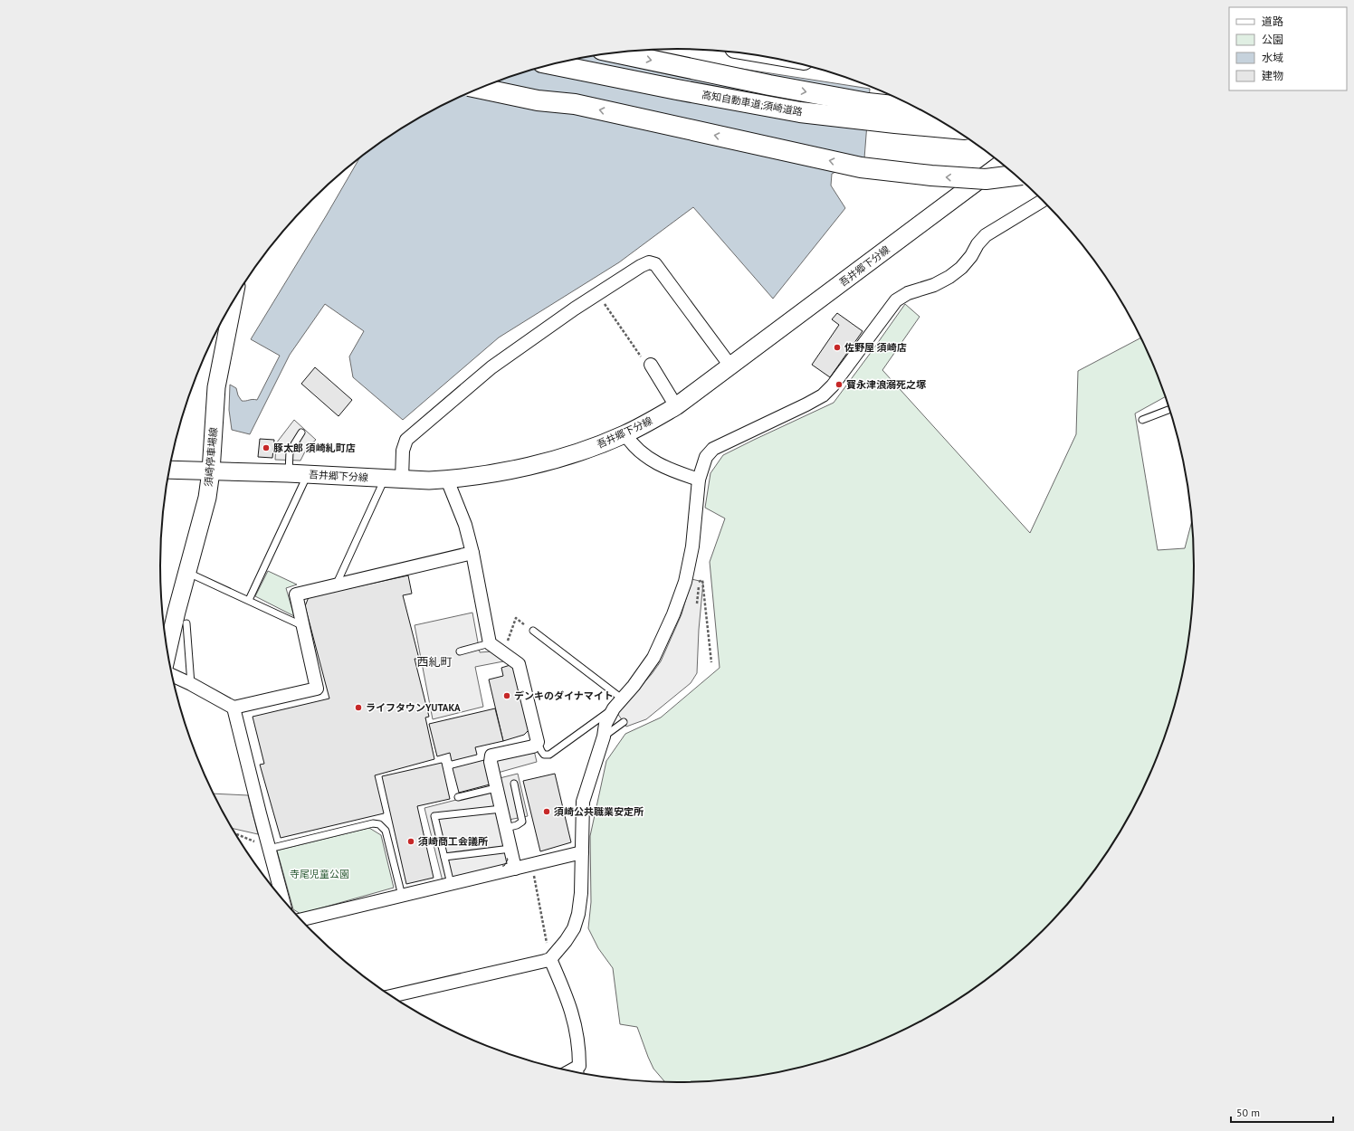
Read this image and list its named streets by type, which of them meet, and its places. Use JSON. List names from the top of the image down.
{
  "streets": {
    "highway": ["高知自動車道;須崎道路"],
    "main road": ["吾井郷下分線", "須崎停車場線"]
  },
  "crossings": [
    ["吾井郷下分線", "須崎停車場線"]
  ],
  "districts": ["西糺町"],
  "parks": ["寺尾児童公園"],
  "places": [
    "佐野屋 須崎店",
    "寶永津浪溺死之塚",
    "豚太郎 須崎糺町店",
    "デンキのダイナマイト",
    "ライフタウンYUTAKA",
    "須崎公共職業安定所",
    "須崎商工会議所"
  ],
  "legend": [
    "道路",
    "公園",
    "水域",
    "建物"
  ],
  "scale_bar": "50 m"
}
